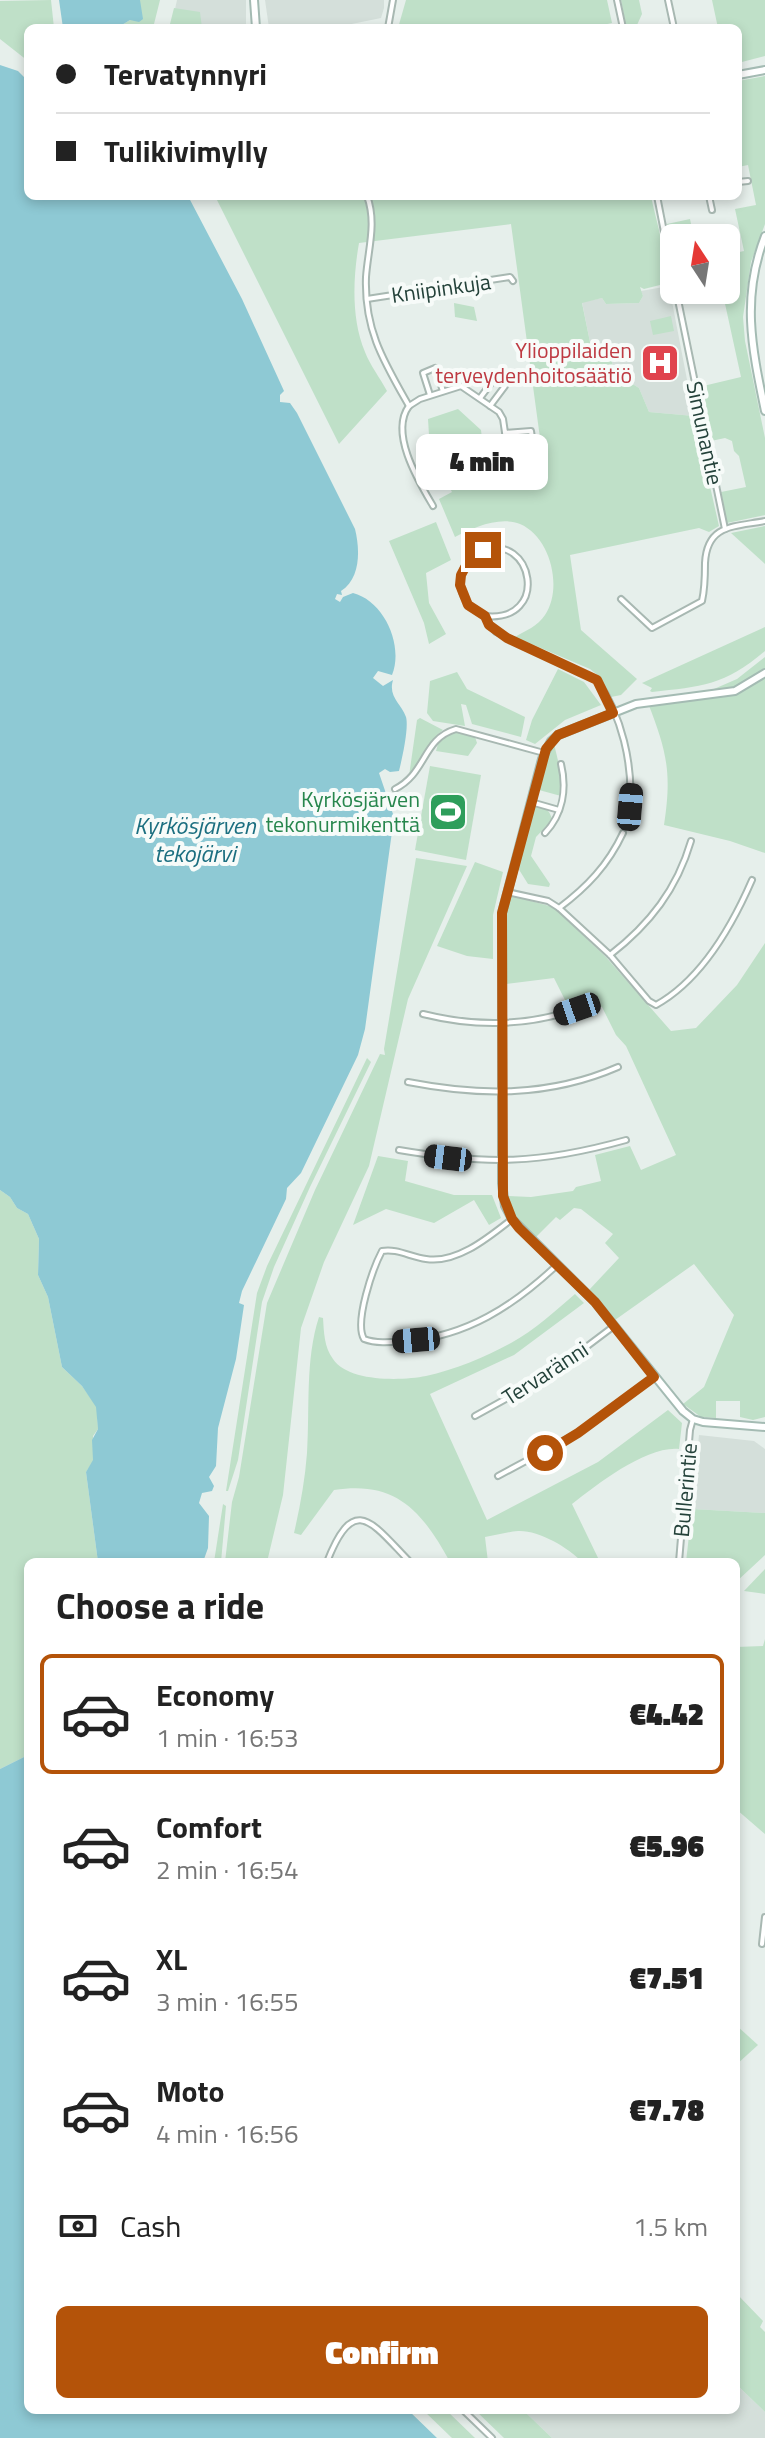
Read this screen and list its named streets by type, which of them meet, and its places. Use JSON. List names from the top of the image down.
{
  "streets": {
    "street": [
      "Kniipinkuja",
      "Simunantie",
      "Tervaränni",
      "Bullerintie"
    ]
  },
  "water": ["Kyrkösjärven tekojärvi"],
  "places": {
    "hospital": ["Ylioppilaiden terveydenhoitosäätiö"],
    "sports": ["Kyrkösjärven tekonurmikenttä"]
  },
  "north": "top",
  "page": {
    "banner": ["Tervatynnyri", "Tulikivimylly"],
    "bubble": "4 min",
    "heading": "Choose a ride",
    "list": [
      {
        "name": "Economy",
        "note": "1 min · 16:53",
        "value": "€4.42"
      },
      {
        "name": "Comfort",
        "note": "2 min · 16:54",
        "value": "€5.96"
      },
      {
        "name": "XL",
        "note": "3 min · 16:55",
        "value": "€7.51"
      },
      {
        "name": "Moto",
        "note": "4 min · 16:56",
        "value": "€7.78"
      }
    ],
    "pay": ["Cash", "1.5 km"],
    "buttons": "Confirm"
  }
}
